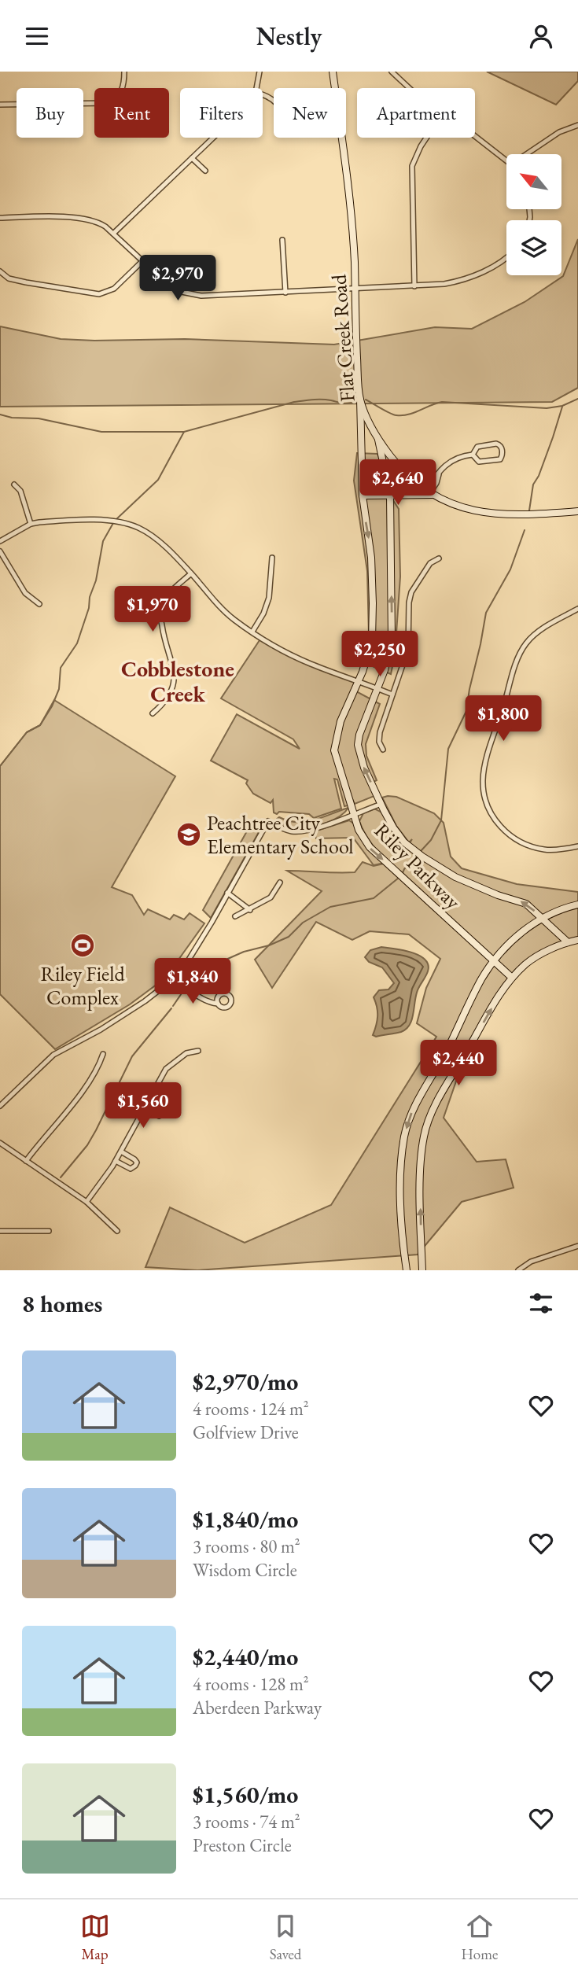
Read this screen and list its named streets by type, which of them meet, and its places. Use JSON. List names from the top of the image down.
{
  "streets": {
    "street": ["Flat Creek Road", "Riley Parkway"]
  },
  "crossings": [
    ["Flat Creek Road", "Riley Parkway"]
  ],
  "districts": ["Cobblestone Creek"],
  "places": {
    "school or university": ["Peachtree City Elementary School"],
    "sports": ["Riley Field Complex"]
  },
  "north": "top left",
  "page": {
    "header": "Nestly",
    "chip": [
      "Buy",
      "Rent",
      "Filters",
      "New",
      "Apartment"
    ],
    "price": [
      "$2,970",
      "$2,640",
      "$1,970",
      "$2,250",
      "$1,800",
      "$1,840",
      "$2,440",
      "$1,560"
    ],
    "heading": "8 homes",
    "list": [
      {
        "name": "$2,970/mo",
        "note": "4 rooms · 124 m² · Golfview Drive"
      },
      {
        "name": "$1,840/mo",
        "note": "3 rooms · 80 m² · Wisdom Circle"
      },
      {
        "name": "$2,440/mo",
        "note": "4 rooms · 128 m² · Aberdeen Parkway"
      },
      {
        "name": "$1,560/mo",
        "note": "3 rooms · 74 m² · Preston Circle"
      }
    ],
    "tabs": ["Map", "Saved", "Home"]
  }
}
